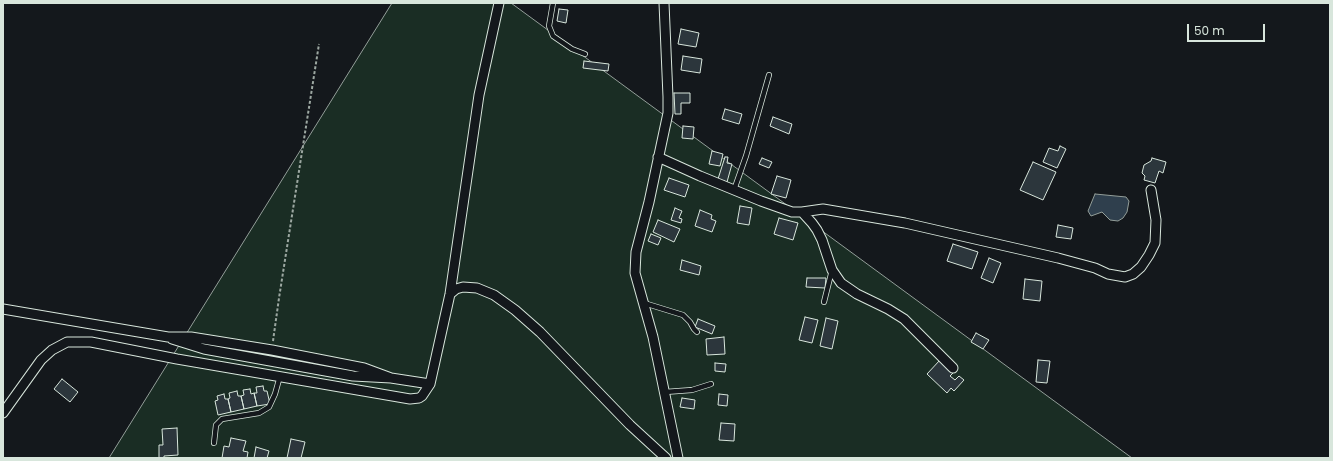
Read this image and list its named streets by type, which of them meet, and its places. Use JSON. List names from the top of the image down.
{
  "scale_bar": "50 m"
}
